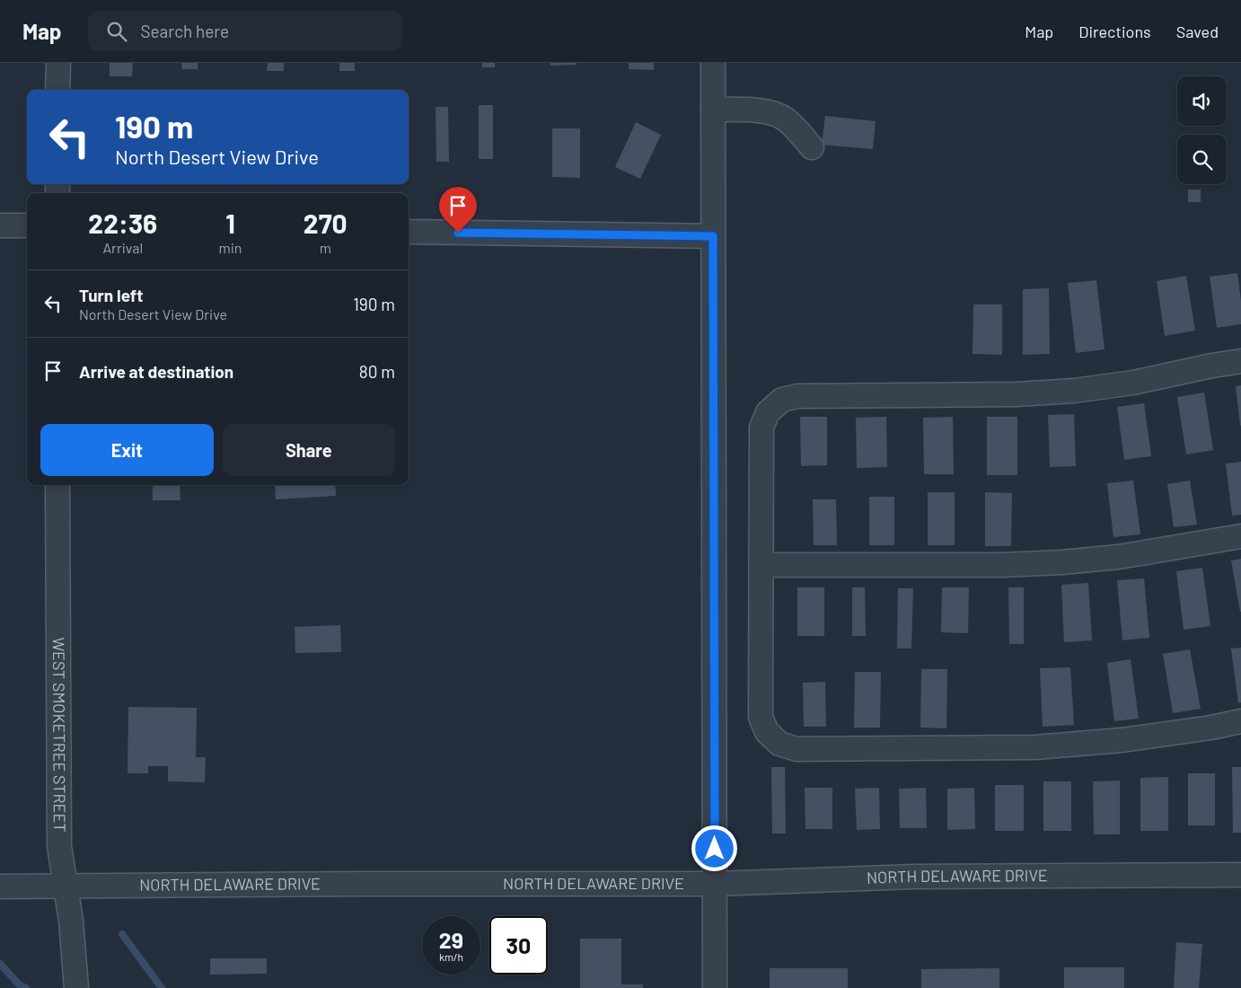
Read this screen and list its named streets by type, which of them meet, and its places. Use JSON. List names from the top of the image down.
{
  "streets": {
    "street": ["WEST SMOKETREE STREET", "NORTH DELAWARE DRIVE"]
  },
  "crossings": [
    ["WEST SMOKETREE STREET", "NORTH DELAWARE DRIVE"]
  ],
  "page": {
    "header": "Map",
    "search": "Search here",
    "nav": ["Map", "Directions", "Saved"],
    "turn": ["190 m", "North Desert View Drive"],
    "eta": [
      "22:36",
      "Arrival",
      "1",
      "min",
      "270",
      "m"
    ],
    "list": [
      {
        "name": "Turn left",
        "note": "North Desert View Drive",
        "value": "190 m"
      },
      {
        "name": "Arrive at destination",
        "value": "80 m"
      }
    ],
    "buttons": ["Exit", "Share"],
    "speed": "29 km/h",
    "limit": "30"
  }
}
